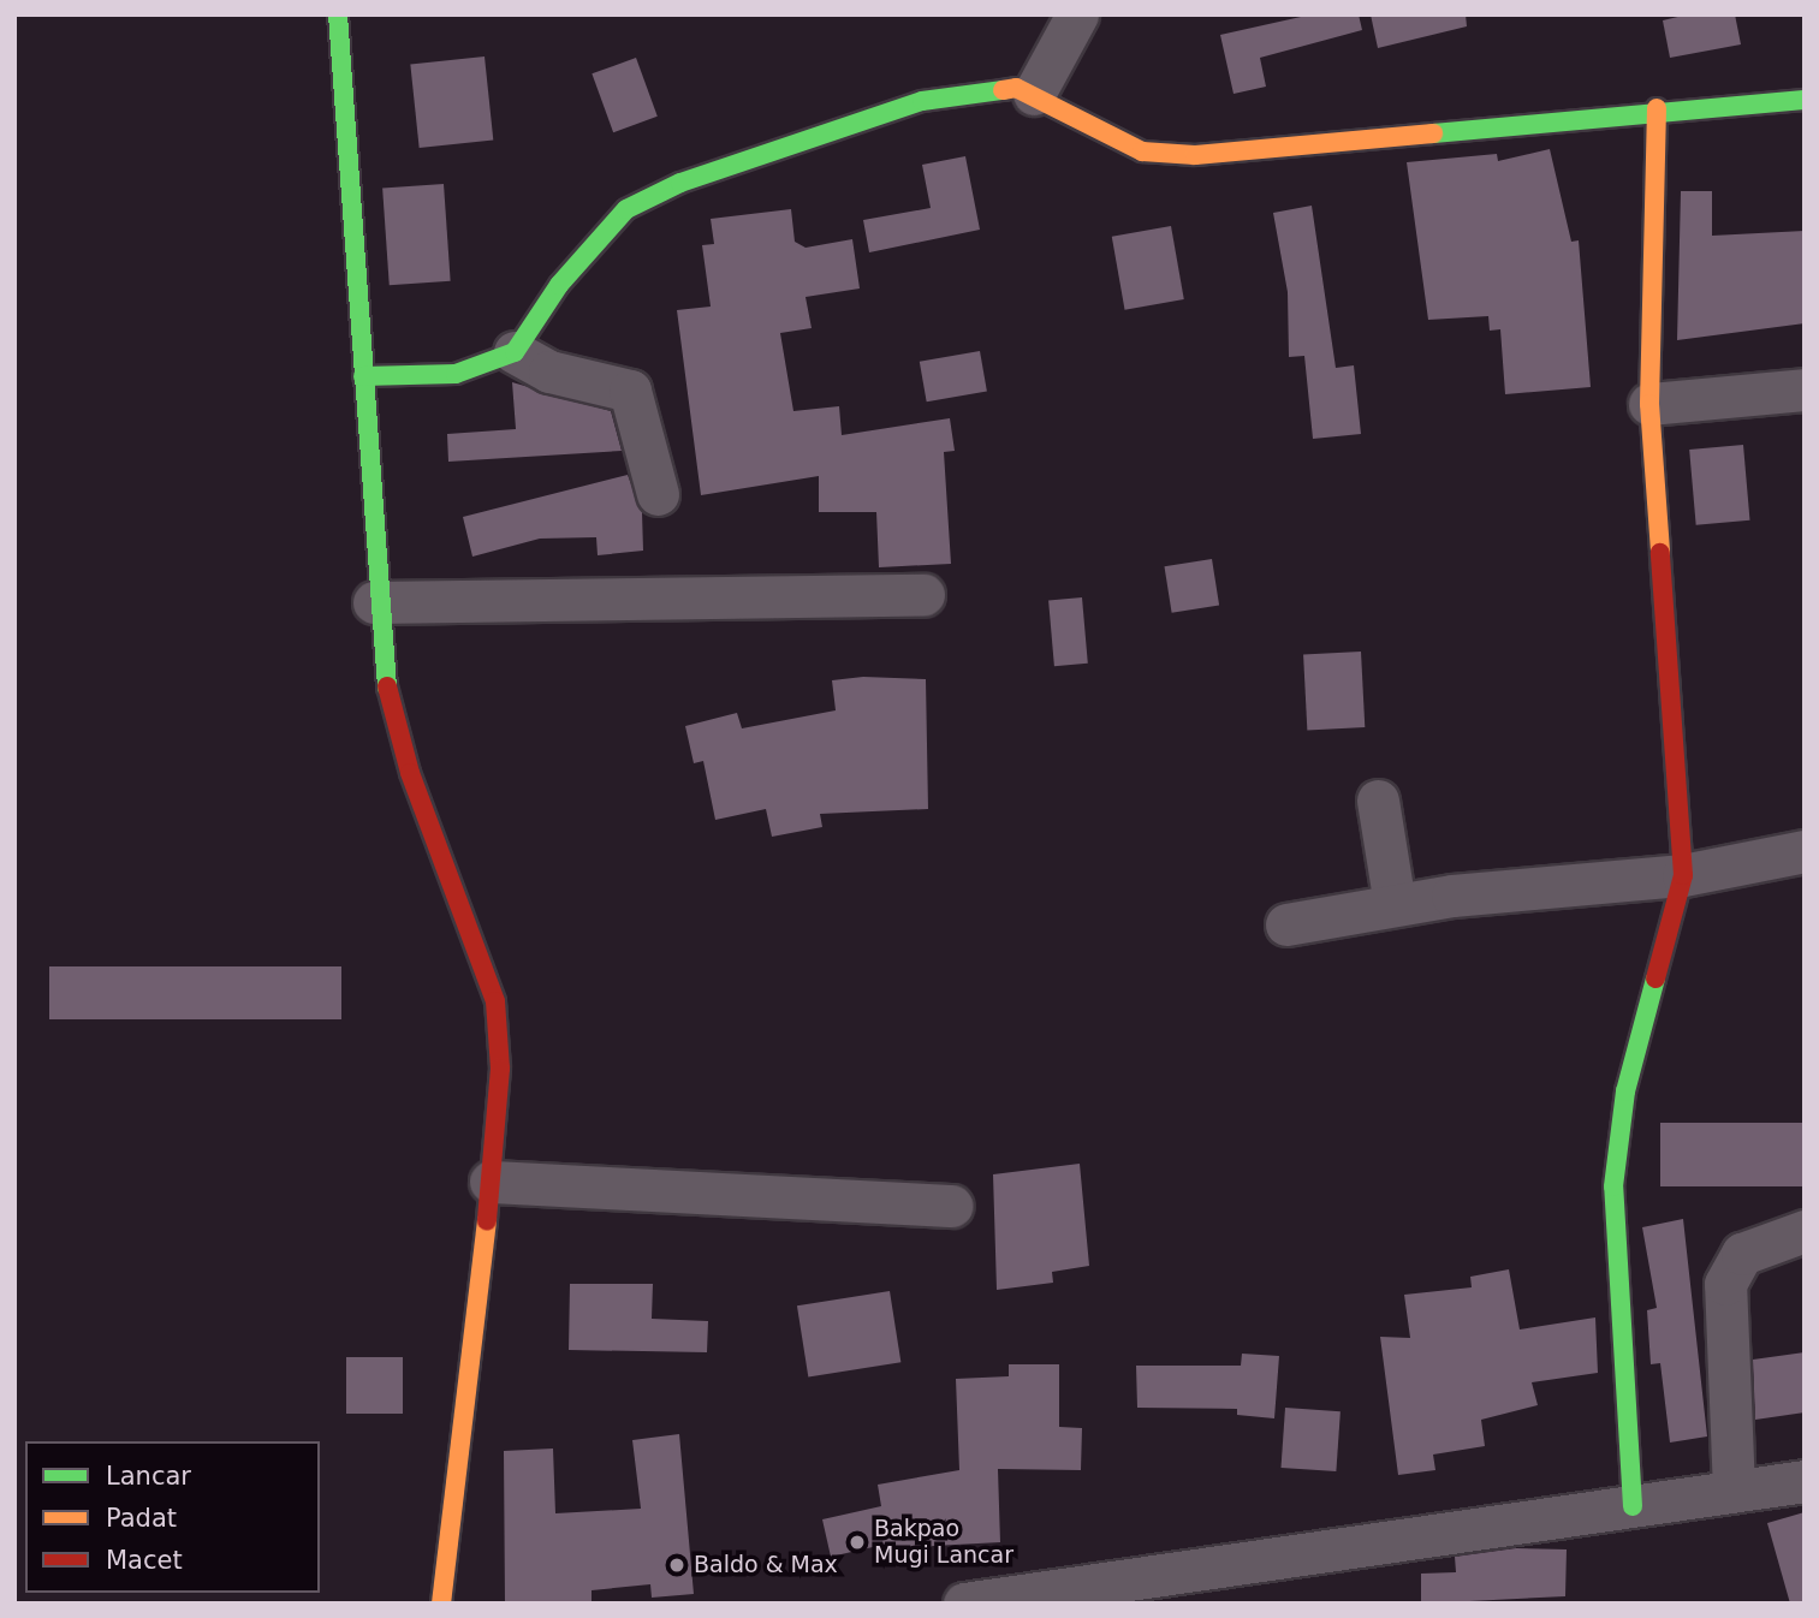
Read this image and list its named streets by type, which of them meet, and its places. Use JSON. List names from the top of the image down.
{
  "places": ["Bakpao Mugi Lancar", "Baldo & Max"],
  "legend": ["Lancar", "Padat", "Macet"]
}
